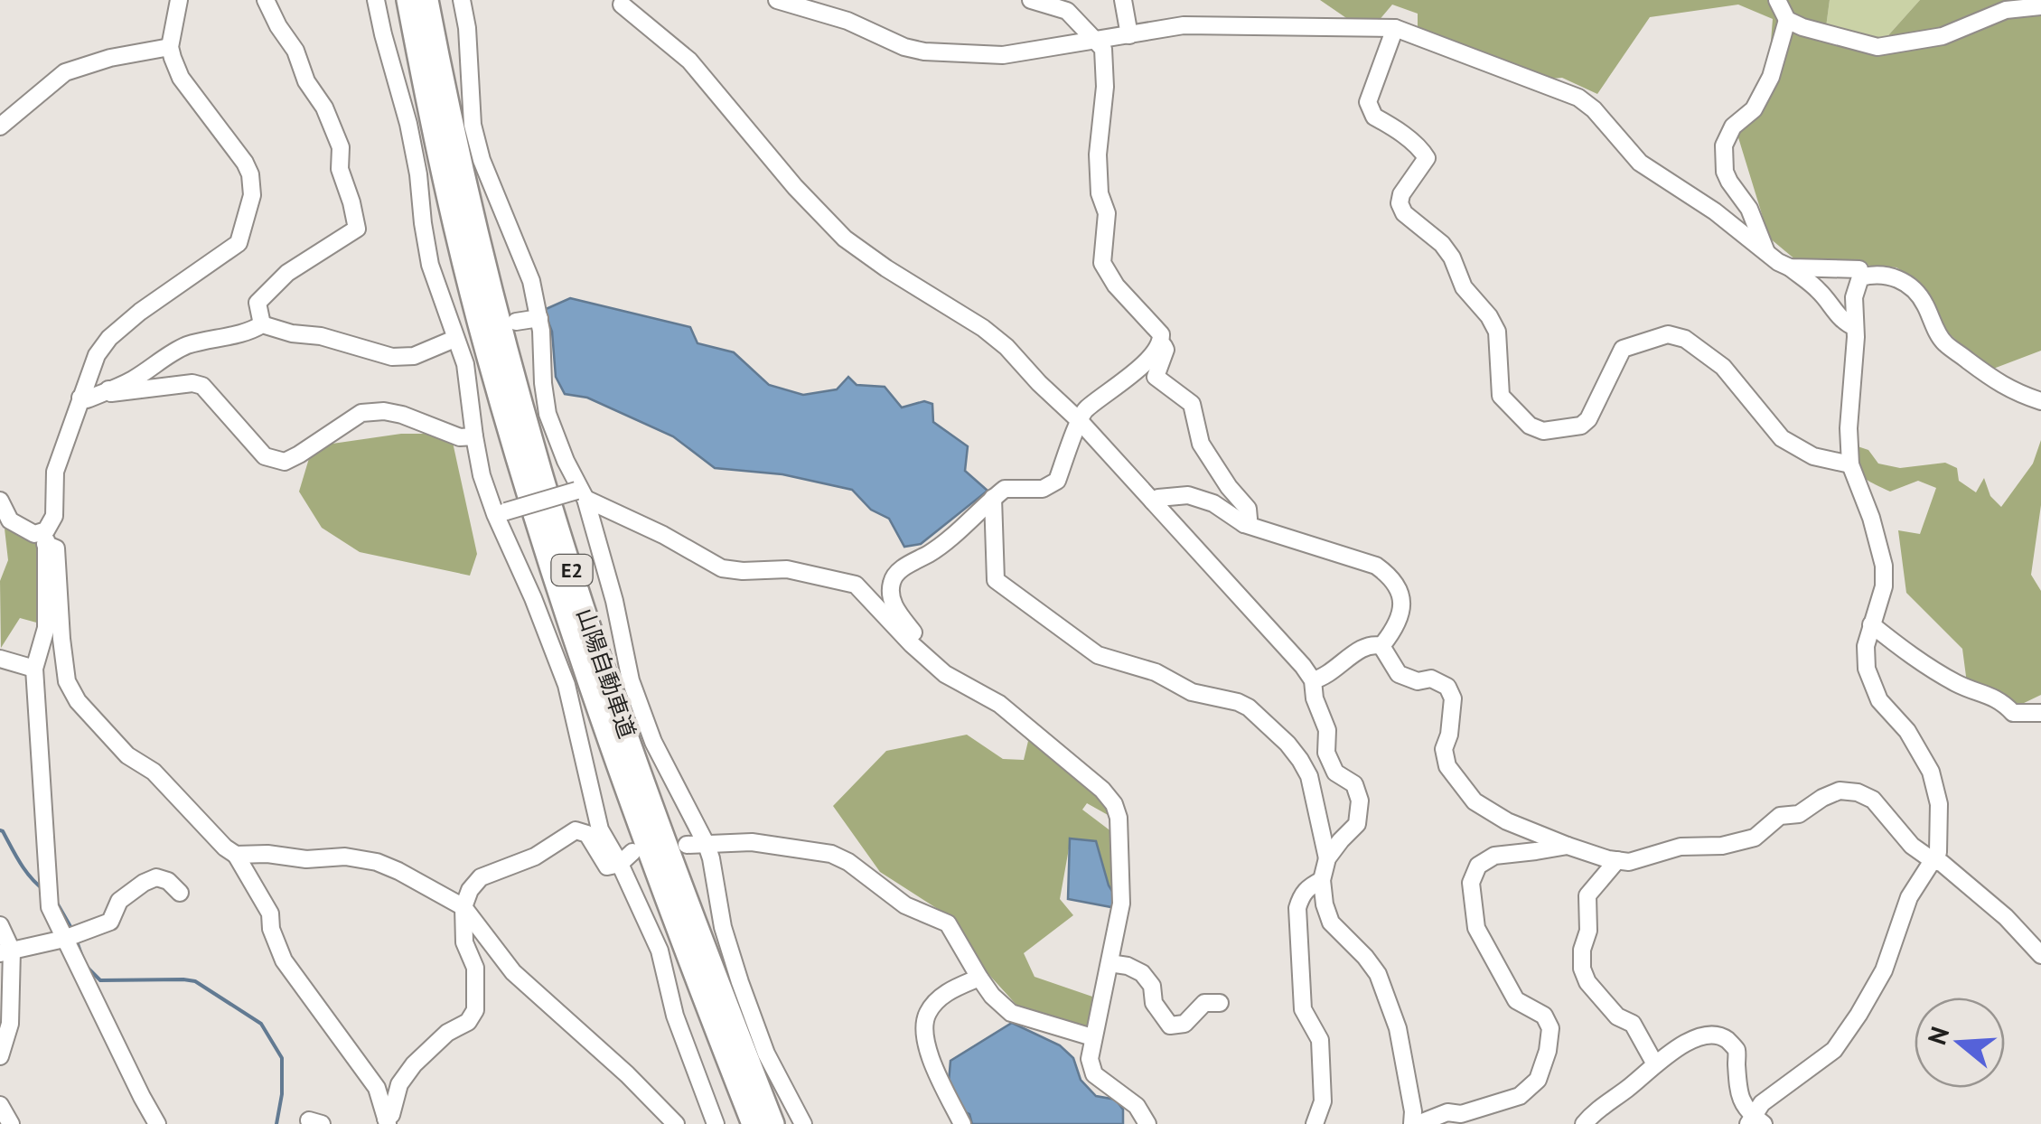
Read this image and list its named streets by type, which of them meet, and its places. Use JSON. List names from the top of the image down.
{
  "streets": {
    "highway": ["E2", "山陽自動車道"]
  },
  "north": "left"
}
